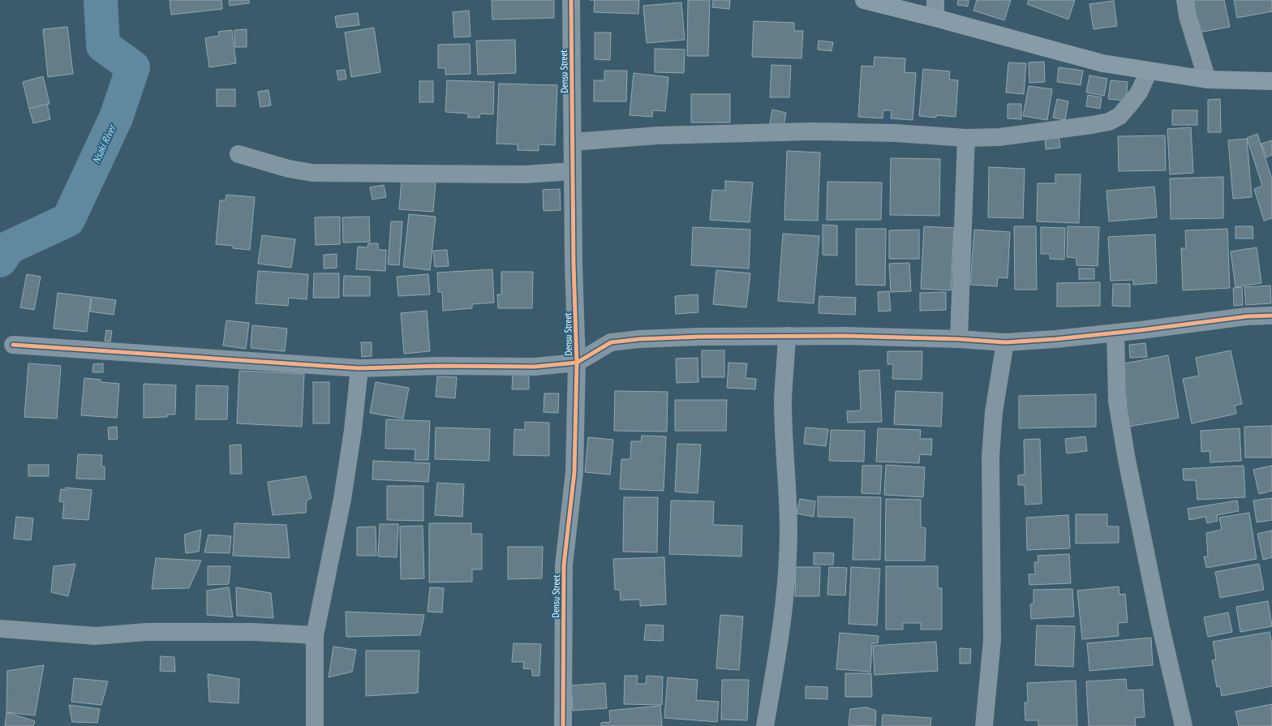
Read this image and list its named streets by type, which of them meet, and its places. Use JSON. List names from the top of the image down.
{
  "streets": {
    "street": ["Densu Street"]
  },
  "water": ["Nsaki River"]
}
